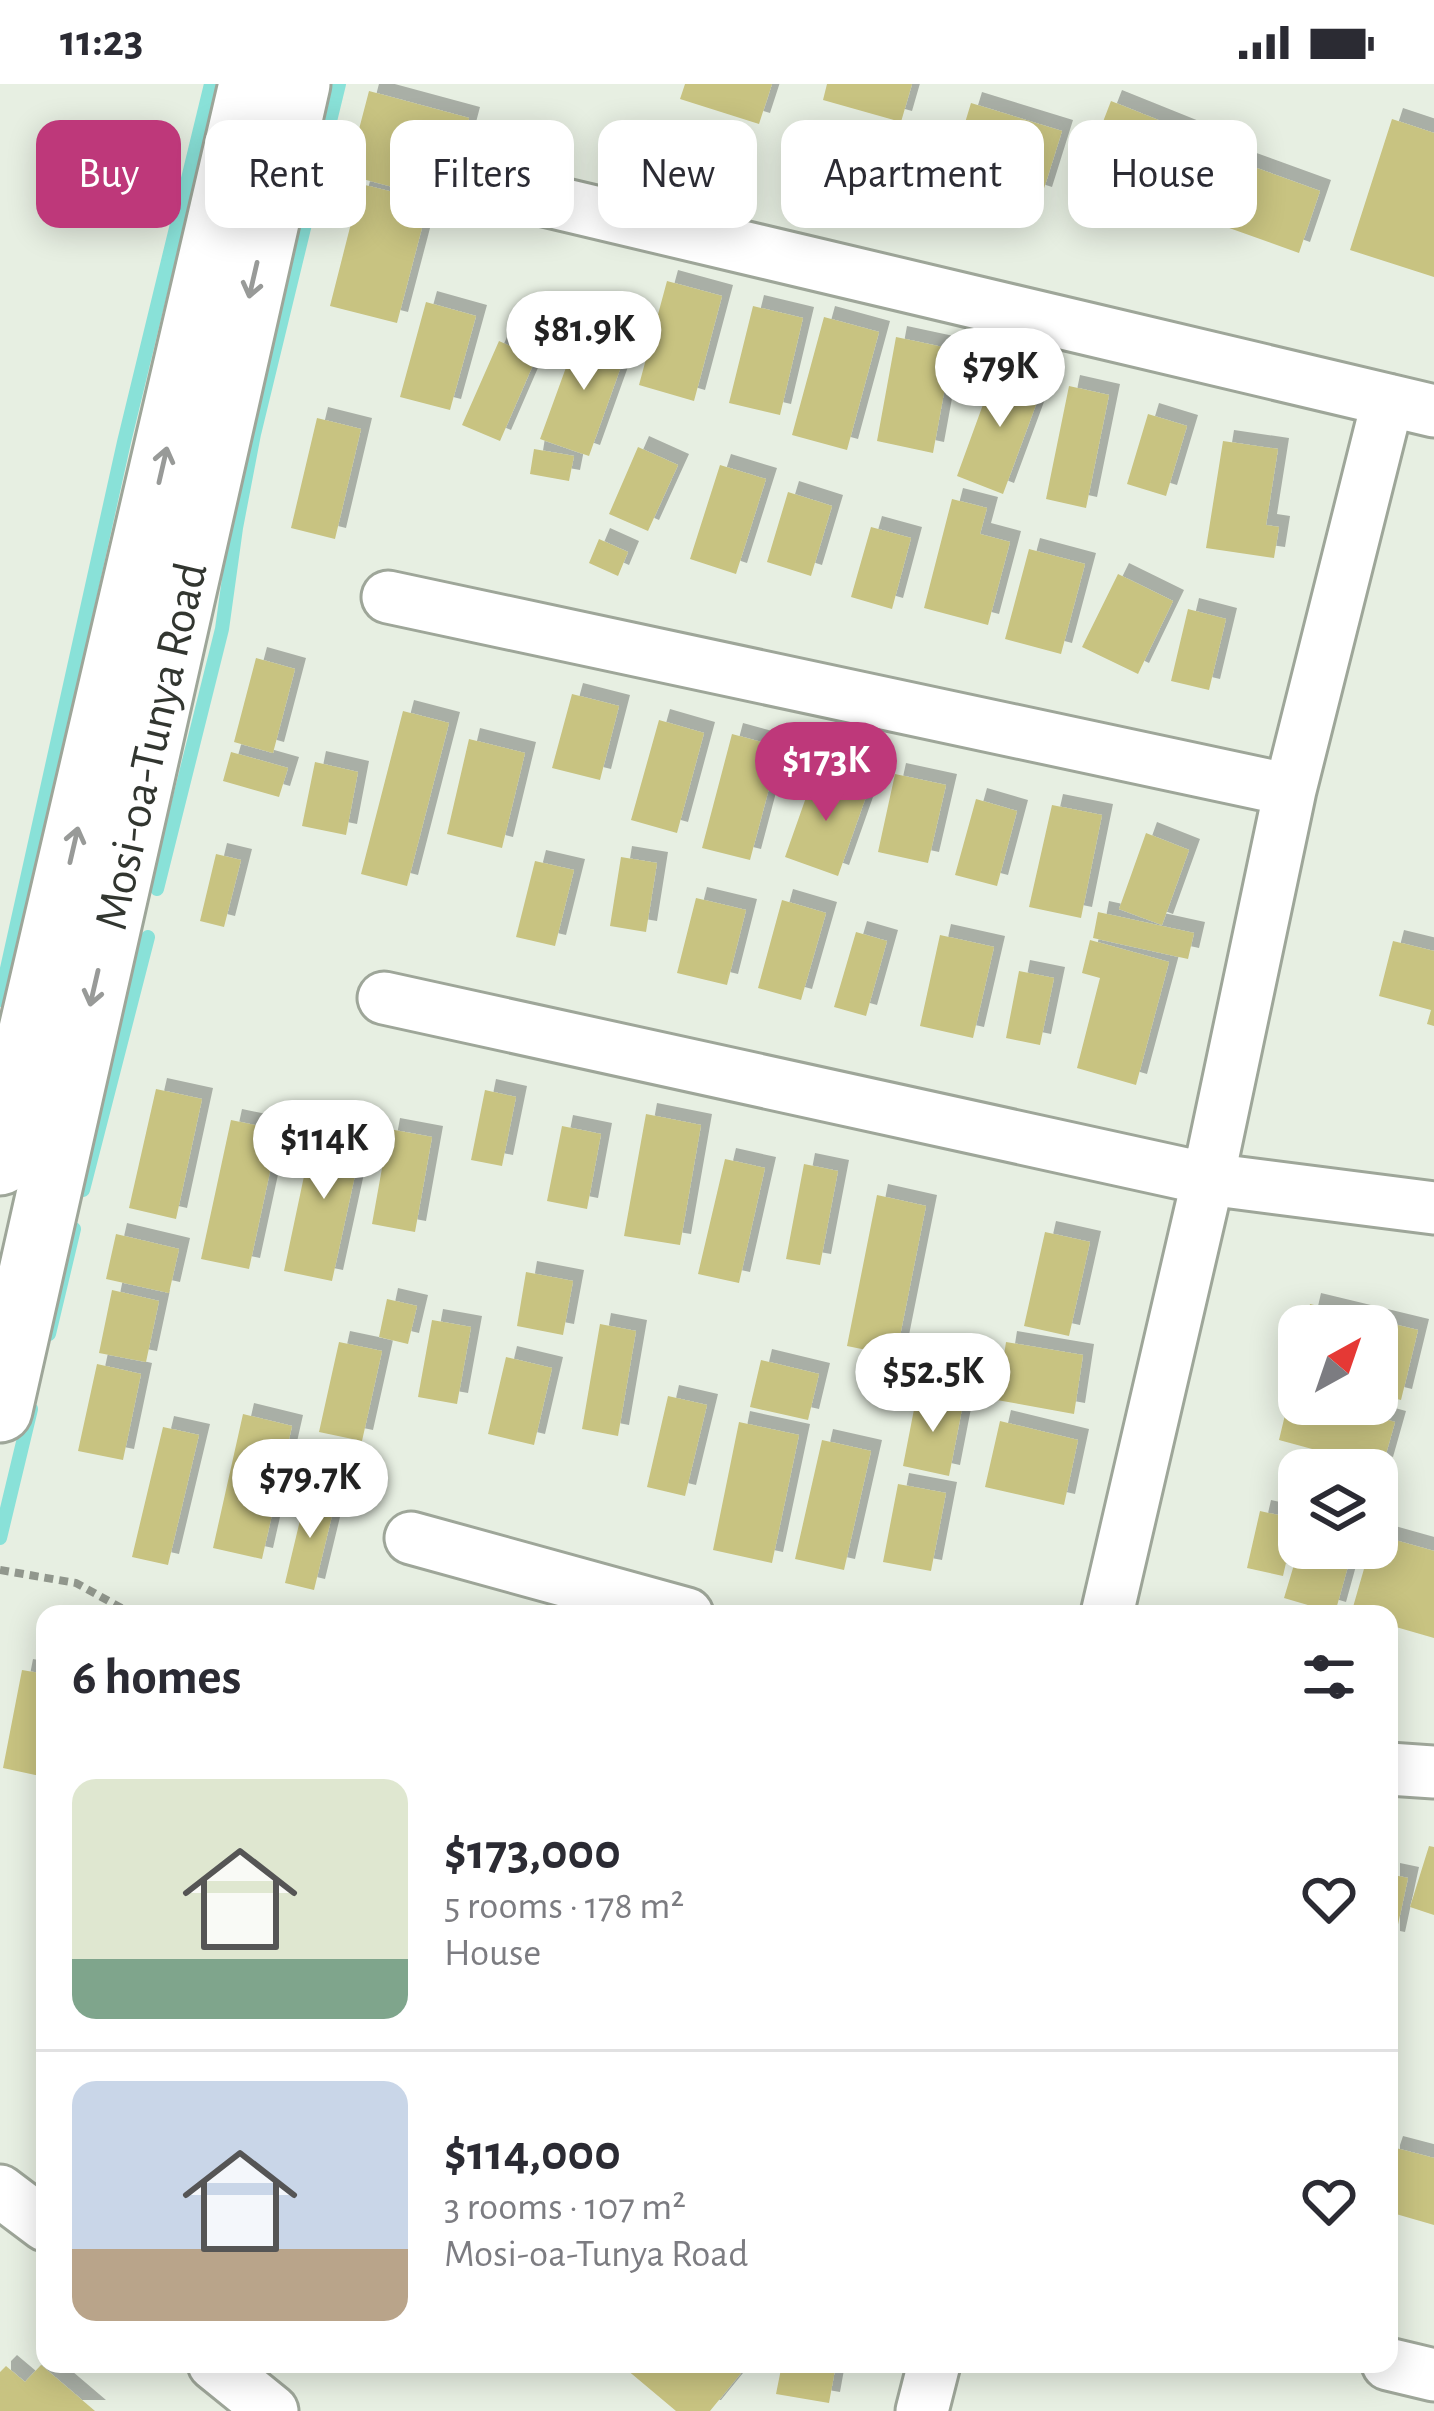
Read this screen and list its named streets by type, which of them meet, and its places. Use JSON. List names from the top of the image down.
{
  "streets": {
    "main road": ["Mosi-oa-Tunya Road"]
  },
  "north": "top right",
  "page": {
    "status": "11:23",
    "chip": [
      "Buy",
      "Rent",
      "Filters",
      "New",
      "Apartment",
      "House"
    ],
    "price": [
      "$81.9K",
      "$79K",
      "$173K",
      "$114K",
      "$52.5K",
      "$79.7K"
    ],
    "heading": "6 homes",
    "list": [
      {
        "name": "$173,000",
        "note": "5 rooms · 178 m² · House"
      },
      {
        "name": "$114,000",
        "note": "3 rooms · 107 m² · Mosi-oa-Tunya Road"
      }
    ]
  }
}
